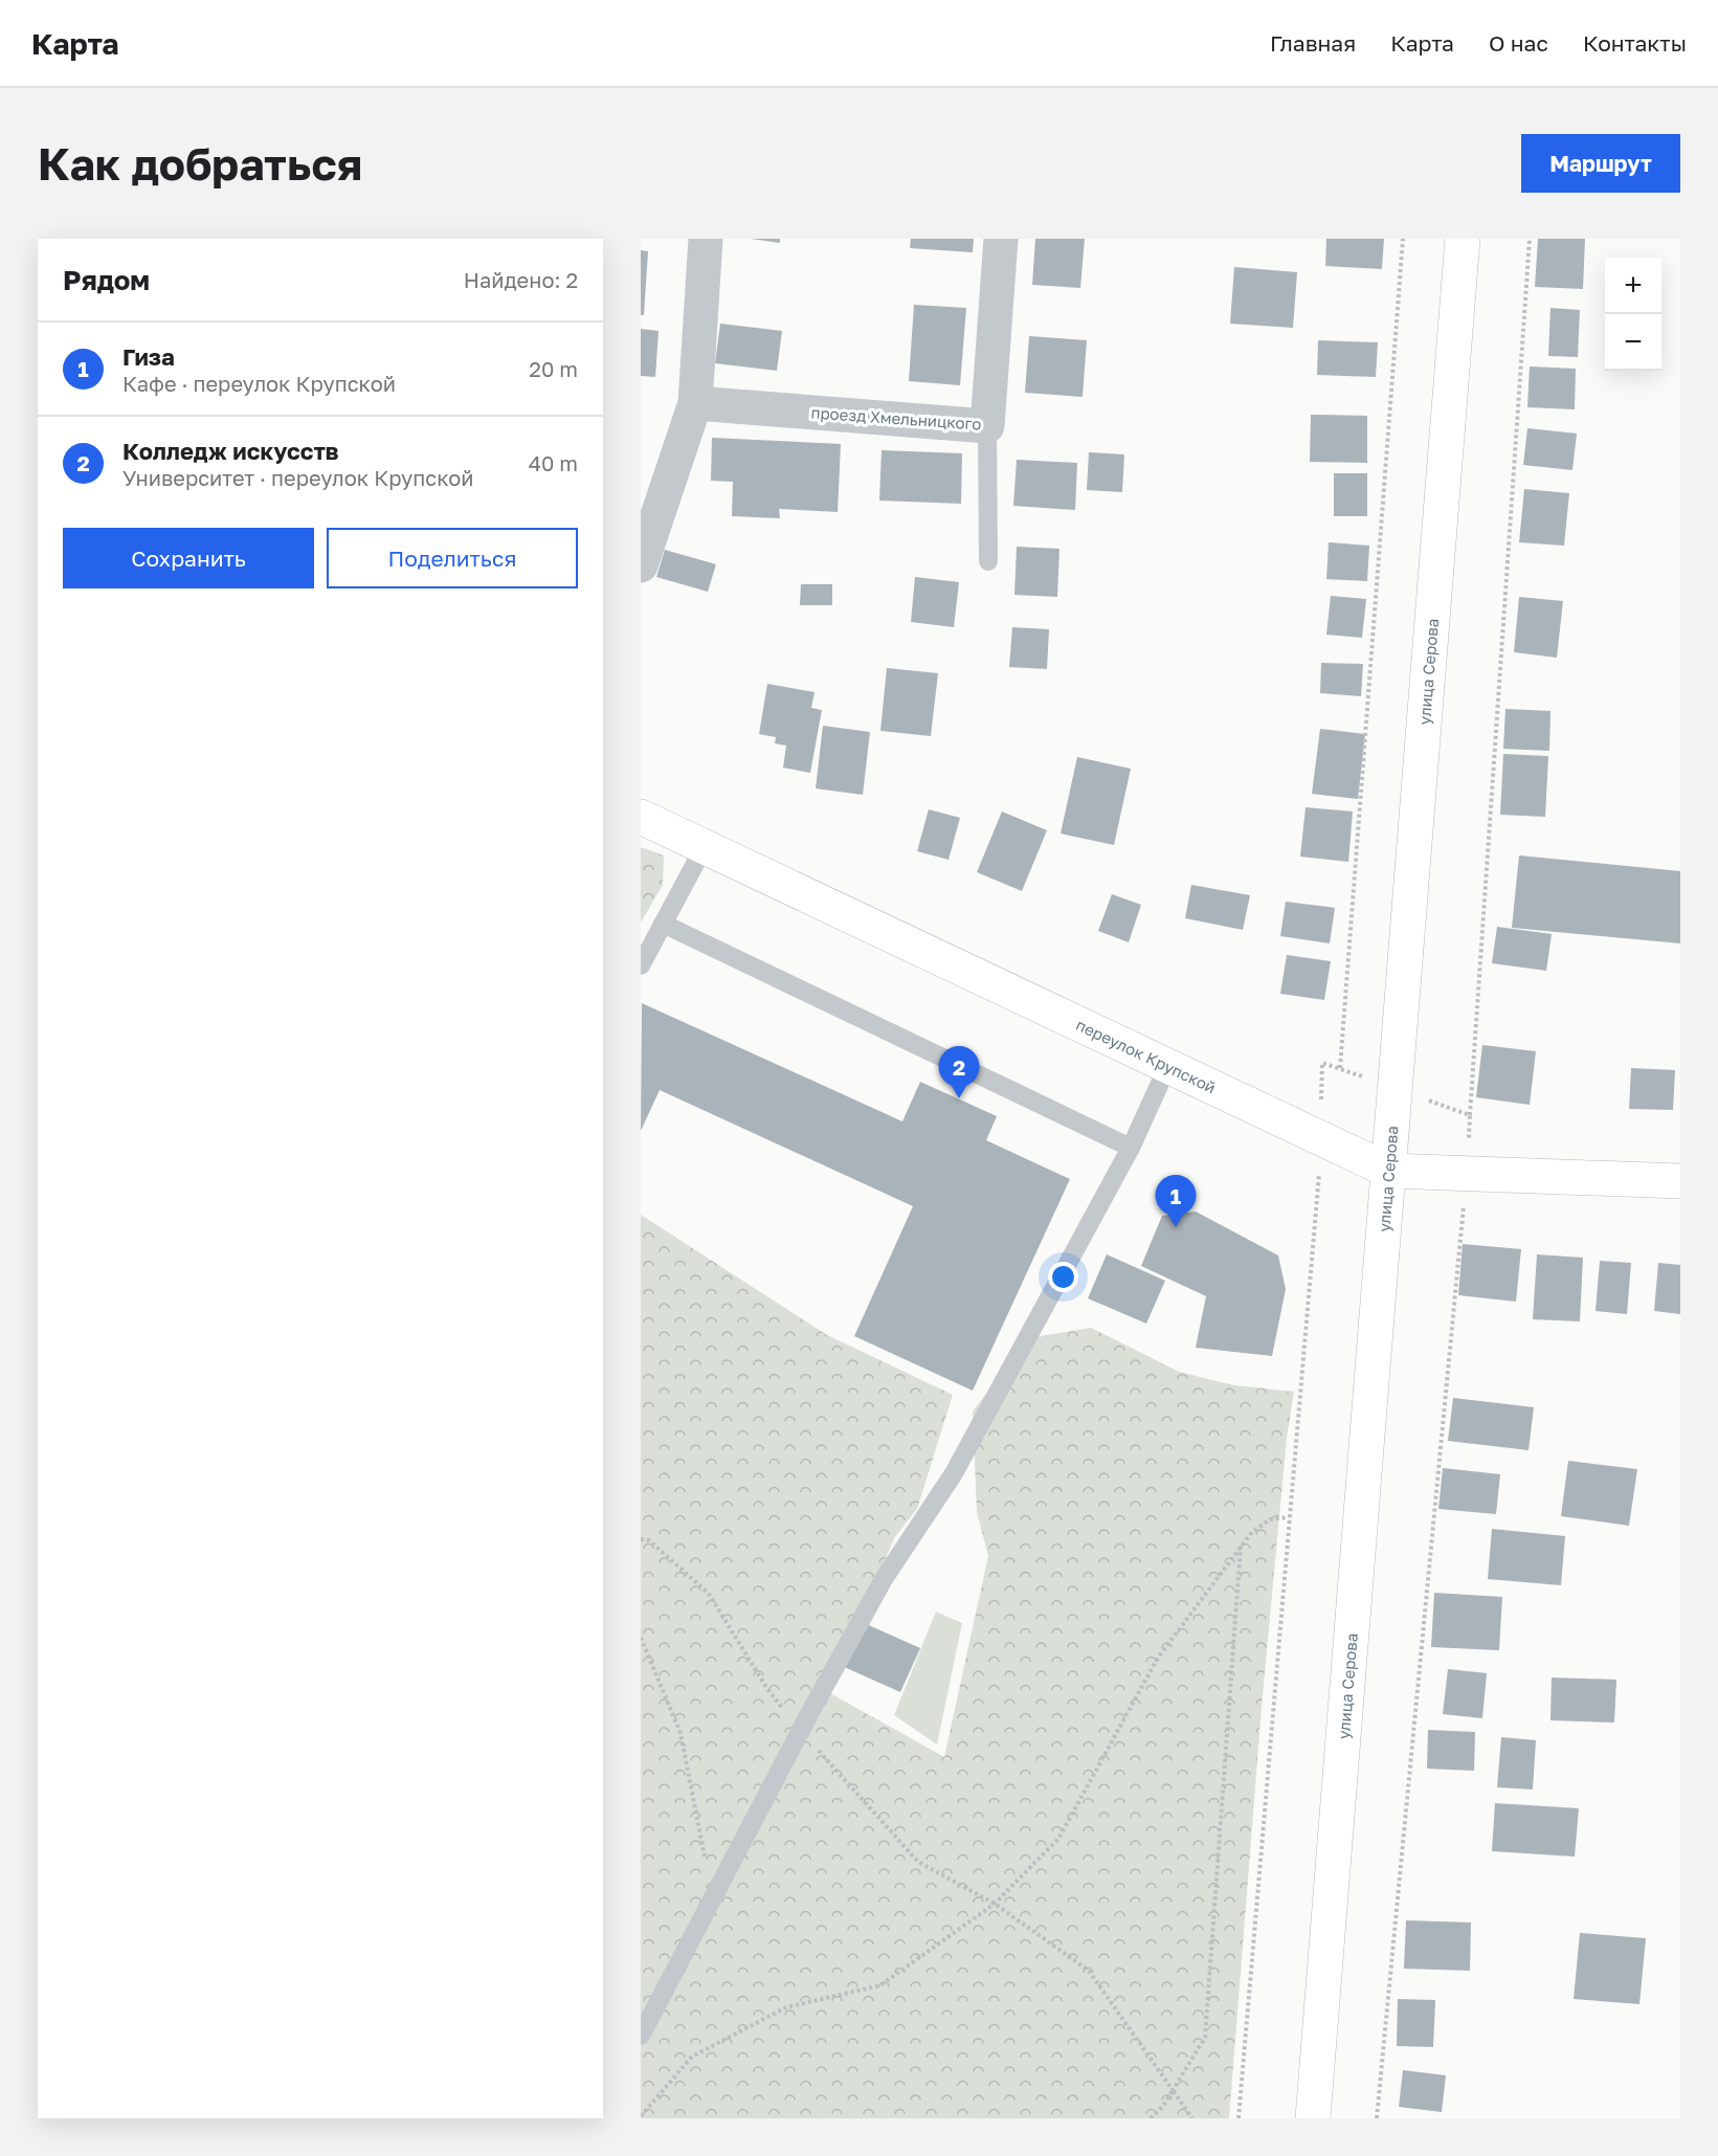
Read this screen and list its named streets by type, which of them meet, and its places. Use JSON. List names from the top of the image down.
{
  "streets": {
    "main road": ["улица Серова", "переулок Крупской"],
    "street": ["проезд Хмельницкого"]
  },
  "crossings": [
    ["улица Серова", "переулок Крупской"]
  ],
  "page": {
    "header": "Карта",
    "nav": [
      "Главная",
      "Карта",
      "О нас",
      "Контакты"
    ],
    "buttons": [
      "Маршрут",
      ["Сохранить", "Поделиться"]
    ],
    "title": "Как добраться",
    "heading": ["Рядом", "Найдено: 2"],
    "map_buttons": ["+", "−"],
    "list": [
      {
        "mark": "1",
        "name": "Гиза",
        "note": "Кафе · переулок Крупской",
        "value": "20 m"
      },
      {
        "mark": "2",
        "name": "Колледж искусств",
        "note": "Университет · переулок Крупской",
        "value": "40 m"
      }
    ],
    "pins": ["2", "1"]
  }
}
